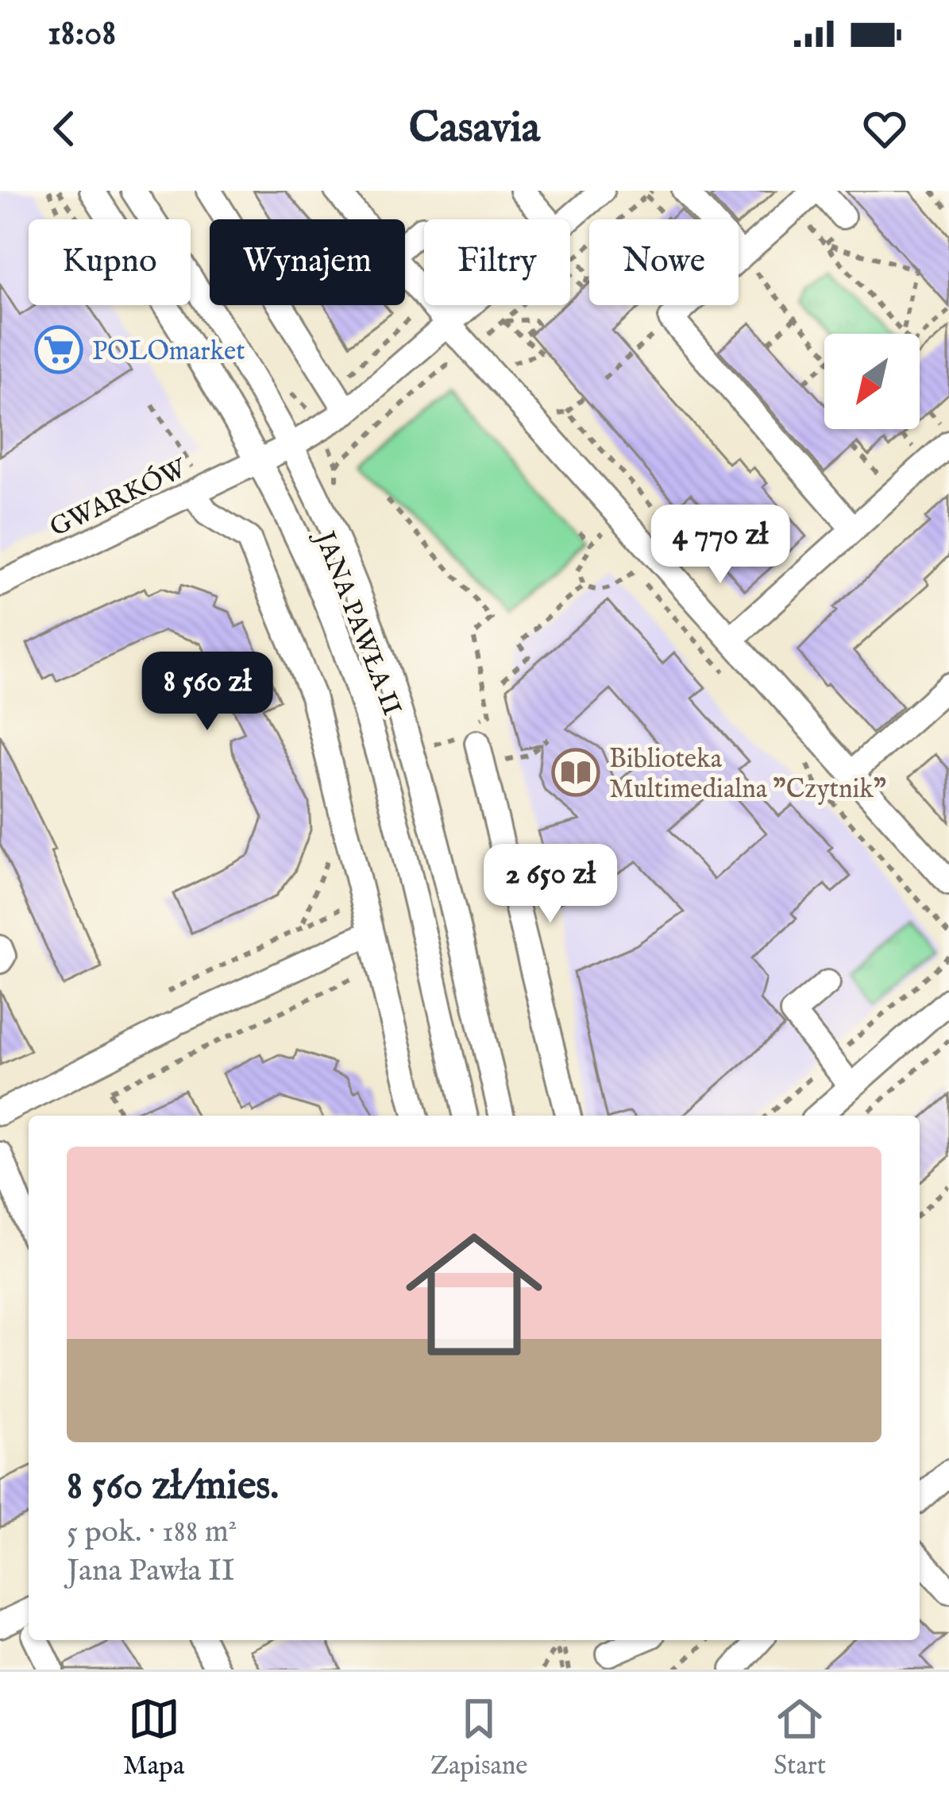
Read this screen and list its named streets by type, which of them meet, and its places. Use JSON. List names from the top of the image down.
{
  "streets": {
    "street": ["GWARKÓW", "JANA PAWŁA II"]
  },
  "crossings": [
    ["GWARKÓW", "JANA PAWŁA II"]
  ],
  "places": {
    "supermarket": ["POLOmarket"],
    "library": ["Biblioteka Multimedialna \"Czytnik\""]
  },
  "north": "bottom left",
  "page": {
    "status": "18:08",
    "header": "Casavia",
    "chip": [
      "Kupno",
      "Wynajem",
      "Filtry",
      "Nowe"
    ],
    "price": ["4 770 zł", "8 560 zł", "2 650 zł"],
    "list": [
      {
        "name": "8 560 zł/mies.",
        "note": "5 pok. · 188 m² · Jana Pawła II"
      }
    ],
    "tabs": ["Mapa", "Zapisane", "Start"]
  }
}
